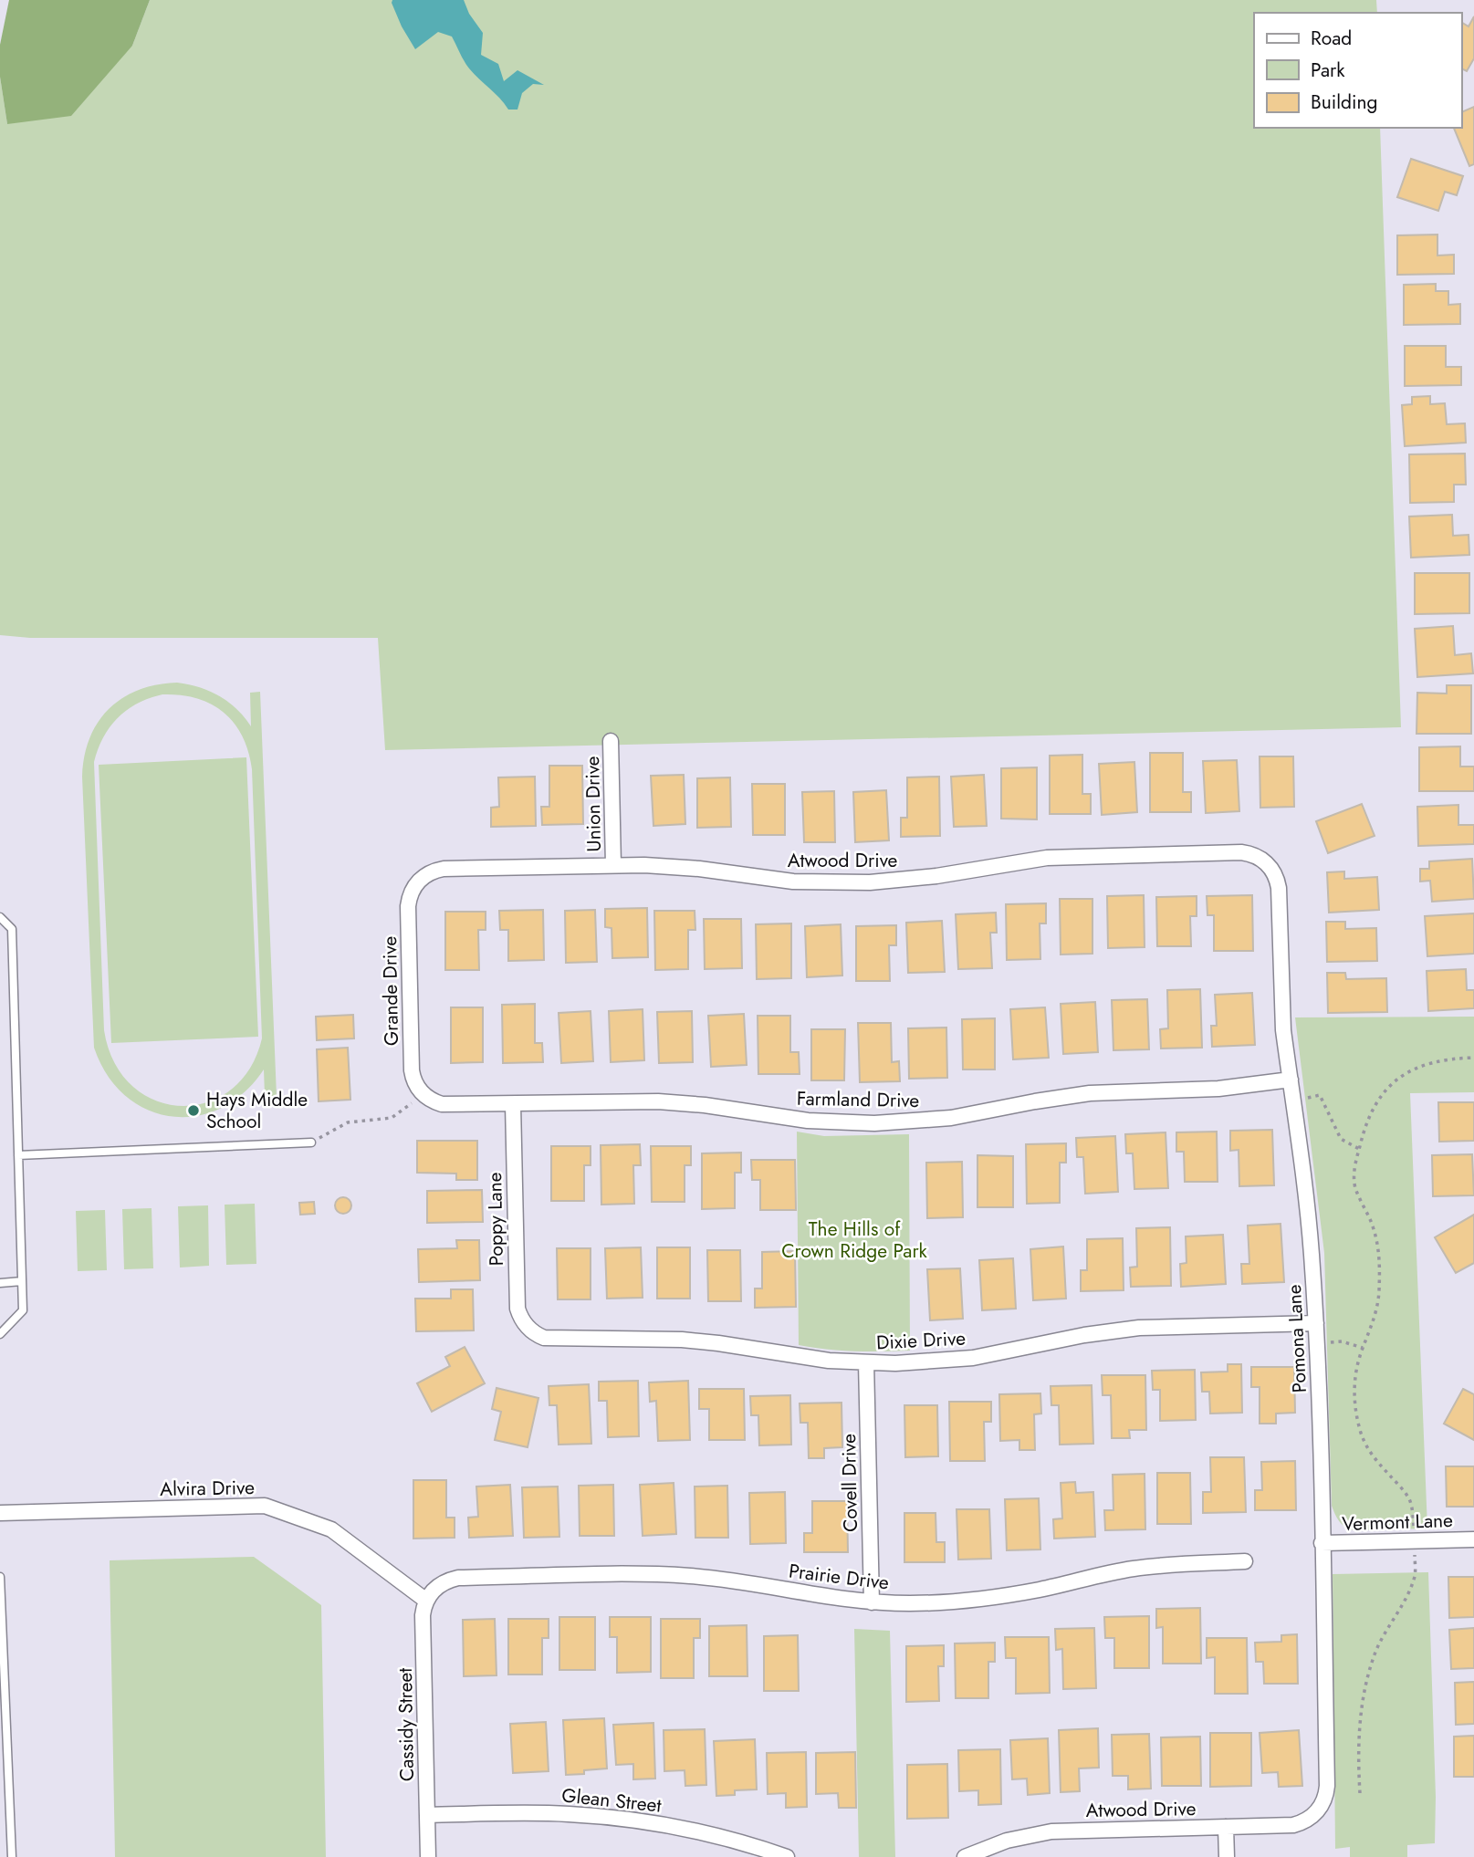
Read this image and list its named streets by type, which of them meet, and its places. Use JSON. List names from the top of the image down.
{
  "streets": {
    "street": [
      "Union Drive",
      "Atwood Drive",
      "Grande Drive",
      "Farmland Drive",
      "Poppy Lane",
      "Pomona Lane",
      "Dixie Drive",
      "Covell Drive",
      "Alvira Drive",
      "Vermont Lane",
      "Prairie Drive",
      "Cassidy Street",
      "Glean Street"
    ]
  },
  "crossings": [
    ["Union Drive", "Atwood Drive"],
    ["Atwood Drive", "Grande Drive"],
    ["Atwood Drive", "Pomona Lane"],
    ["Grande Drive", "Farmland Drive"],
    ["Farmland Drive", "Poppy Lane"],
    ["Farmland Drive", "Pomona Lane"],
    ["Poppy Lane", "Dixie Drive"],
    ["Pomona Lane", "Dixie Drive"],
    ["Pomona Lane", "Vermont Lane"],
    ["Dixie Drive", "Covell Drive"],
    ["Covell Drive", "Prairie Drive"],
    ["Alvira Drive", "Prairie Drive"],
    ["Alvira Drive", "Cassidy Street"],
    ["Prairie Drive", "Cassidy Street"],
    ["Cassidy Street", "Glean Street"]
  ],
  "parks": ["The Hills of Crown Ridge Park"],
  "places": ["Hays Middle School"],
  "legend": ["Road", "Park", "Building"]
}
